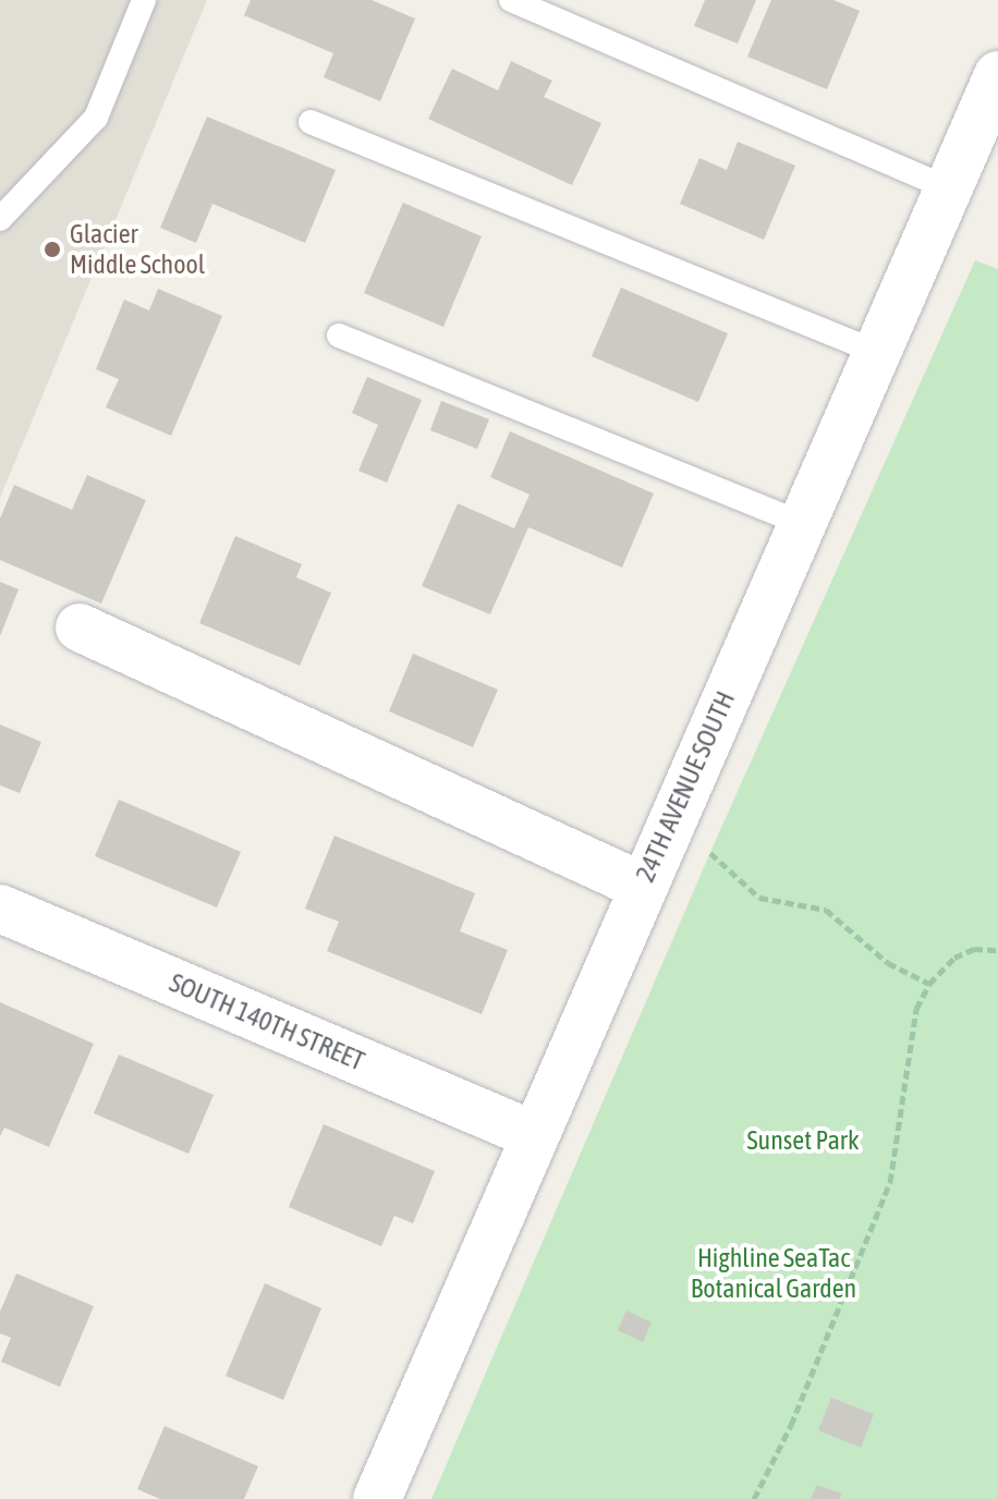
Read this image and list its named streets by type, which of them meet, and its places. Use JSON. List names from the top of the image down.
{
  "streets": {
    "street": ["24TH AVENUE SOUTH", "SOUTH 140TH STREET"]
  },
  "crossings": [
    ["24TH AVENUE SOUTH", "SOUTH 140TH STREET"]
  ],
  "parks": ["Sunset Park", "Highline SeaTac Botanical Garden"],
  "places": ["Glacier Middle School"]
}
